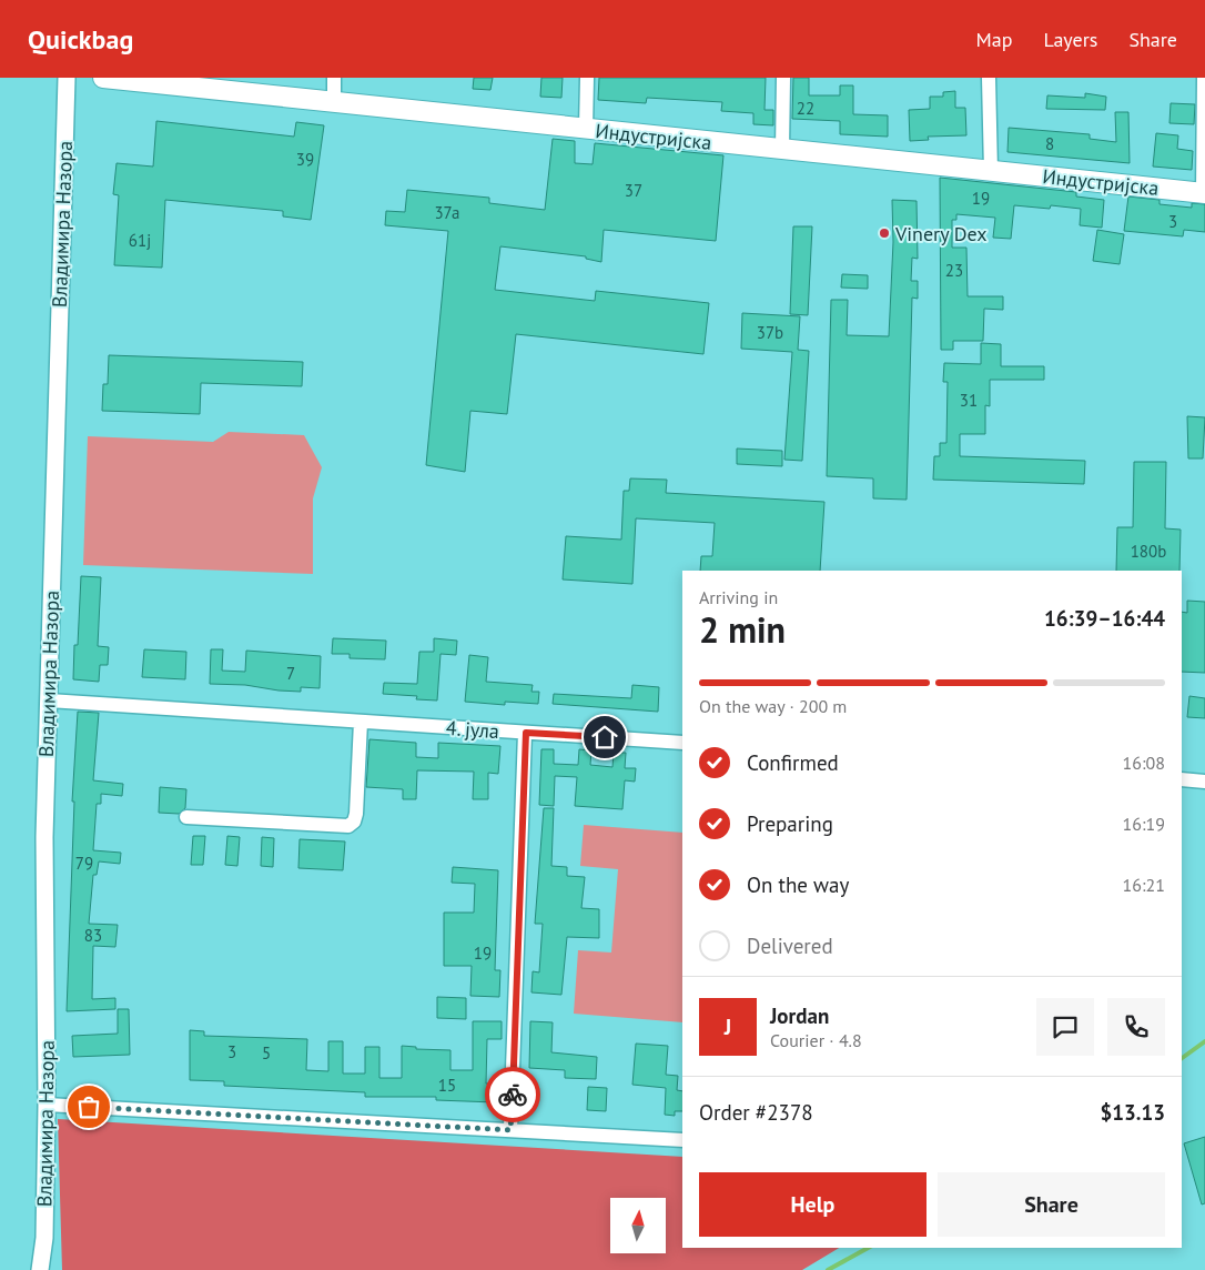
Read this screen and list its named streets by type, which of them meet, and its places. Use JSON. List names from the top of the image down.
{
  "streets": {
    "main road": ["Индустријска"],
    "street": ["Владимира Назора", "4. јула"]
  },
  "crossings": [
    ["Владимира Назора", "4. јула"]
  ],
  "places": ["Vinery Dex"],
  "house_numbers": [
    "22",
    "8",
    "39",
    "37",
    "19",
    "37a",
    "3",
    "61j",
    "23",
    "37b",
    "31",
    "180b",
    "7",
    "79",
    "83",
    "19",
    "3",
    "5",
    "15"
  ],
  "north": "top",
  "page": {
    "header": "Quickbag",
    "nav": ["Map", "Layers", "Share"],
    "heading": ["2 min", "Arriving in", "16:39–16:44"],
    "panel": [
      "Jordan",
      "Courier · 4.8",
      "Order #2378",
      "$13.13"
    ],
    "bar": "On the way · 200 m",
    "list": [
      ["Confirmed", "16:08"],
      ["Preparing", "16:19"],
      ["On the way", "16:21"],
      "Delivered"
    ],
    "round": "J",
    "buttons": ["Help", "Share"]
  }
}
